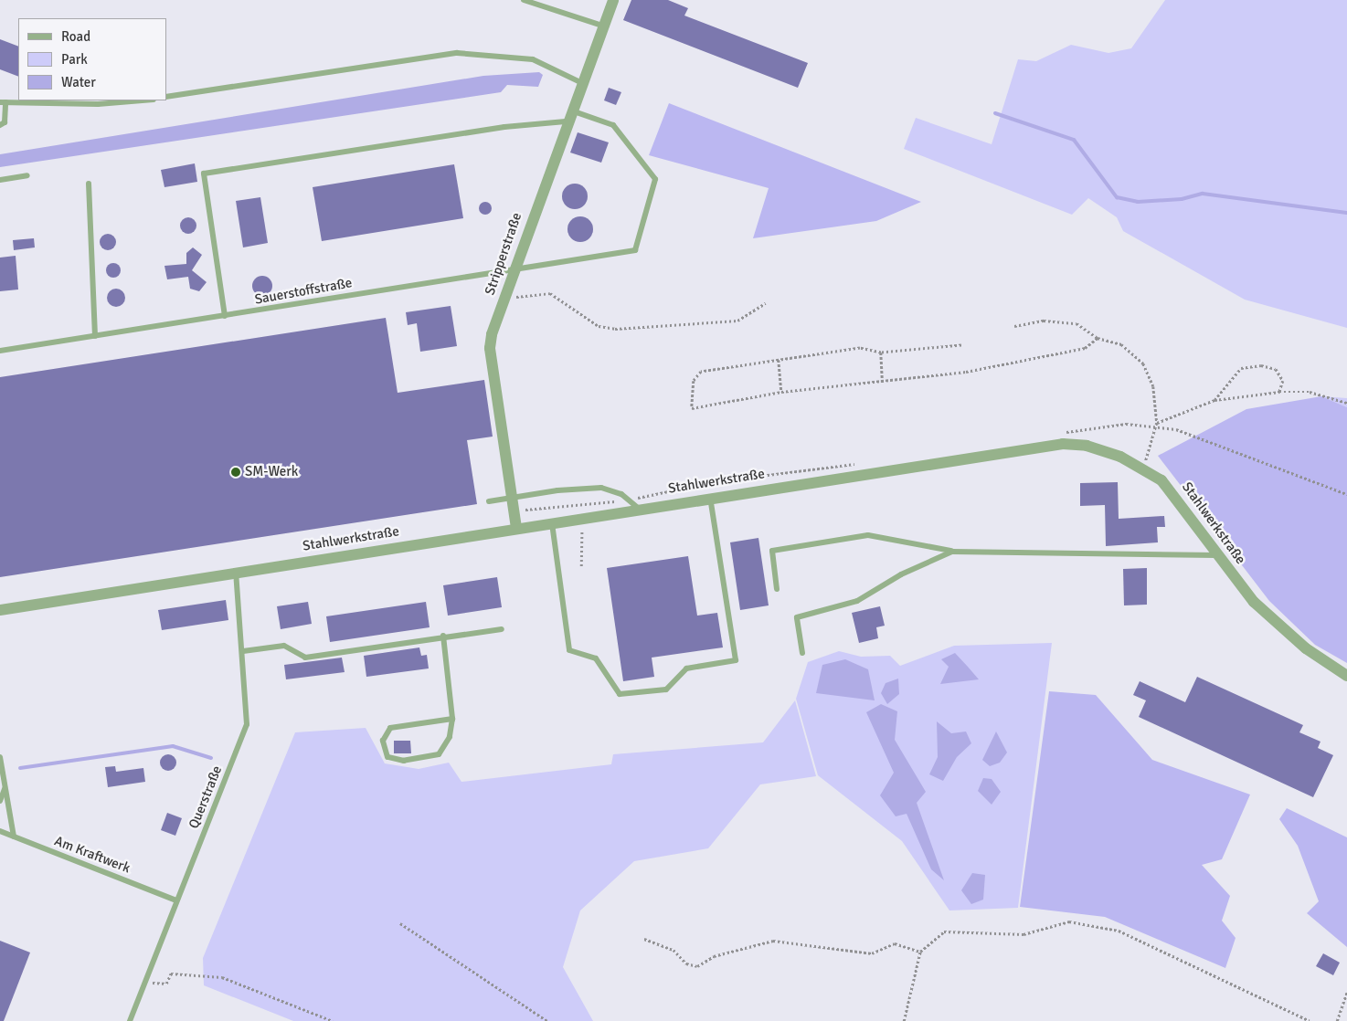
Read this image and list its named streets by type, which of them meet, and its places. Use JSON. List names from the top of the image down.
{
  "streets": {
    "street": ["Stripperstraße", "Stahlwerkstraße"],
    "lane": ["Sauerstoffstraße", "Querstraße", "Am Kraftwerk"]
  },
  "crossings": [
    ["Stripperstraße", "Sauerstoffstraße"],
    ["Stripperstraße", "Stahlwerkstraße"],
    ["Stahlwerkstraße", "Querstraße"],
    ["Querstraße", "Am Kraftwerk"]
  ],
  "places": ["SM-Werk"],
  "legend": ["Road", "Park", "Water"]
}
